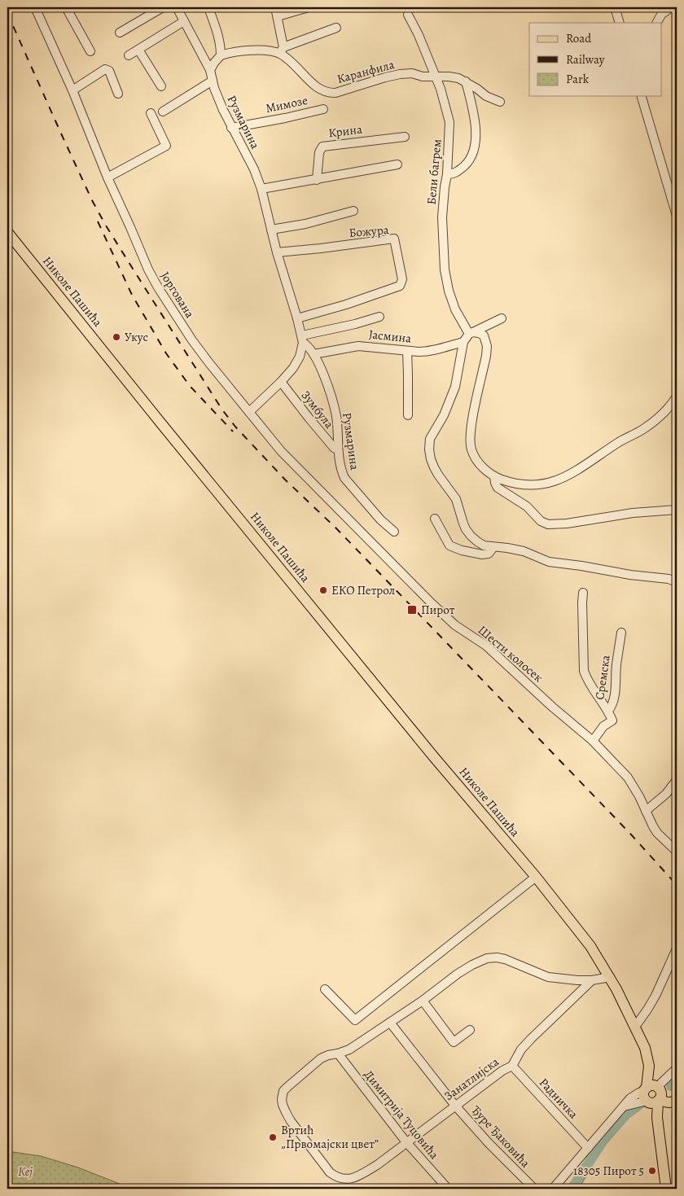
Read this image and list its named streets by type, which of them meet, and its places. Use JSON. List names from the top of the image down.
{
  "streets": {
    "main road": ["Николе Пашића"],
    "street": [
      "Каранфила",
      "Мимозе",
      "Рузмарина",
      "Крина",
      "Бели багрем",
      "Божура",
      "Јоргована",
      "Јасмина",
      "Зумбула",
      "Шести колосек",
      "Сремска",
      "Занатлијска",
      "Радничка",
      "Димитрија Туцовића",
      "Ђуре Ђаковића"
    ]
  },
  "crossings": [
    ["Каранфила", "Бели багрем"],
    ["Мимозе", "Рузмарина"],
    ["Рузмарина", "Божура"],
    ["Рузмарина", "Јасмина"],
    ["Рузмарина", "Зумбула"],
    ["Јоргована", "Шести колосек"],
    ["Шести колосек", "Сремска"],
    ["Занатлијска", "Радничка"],
    ["Занатлијска", "Димитрија Туцовића"],
    ["Занатлијска", "Ђуре Ђаковића"]
  ],
  "parks": ["Кеј"],
  "places": {
    "other": [
      "Укус",
      "ЕКО Петрол",
      "Вртић „Првомајски цвет”",
      "18305 Пирот 5"
    ],
    "transit": ["Пирот"]
  },
  "legend": ["Road", "Railway", "Park"]
}
